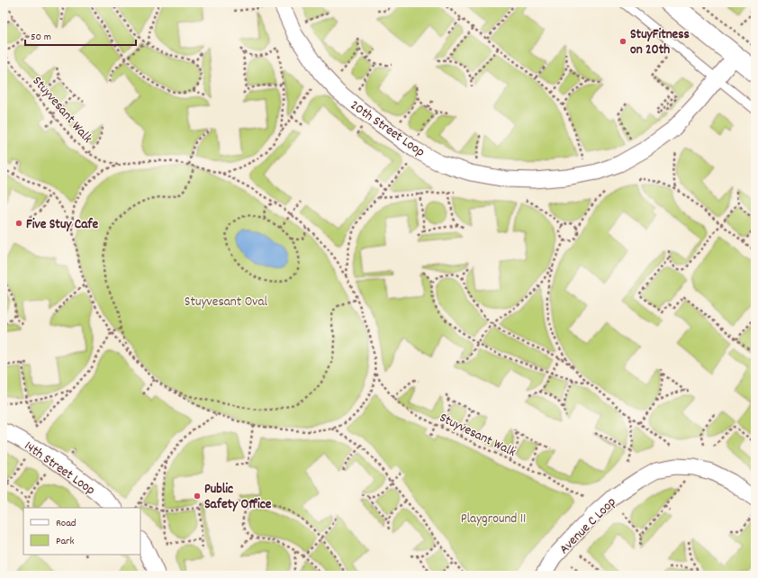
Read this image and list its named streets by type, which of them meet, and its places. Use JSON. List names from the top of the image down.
{
  "streets": {
    "street": ["20th Street Loop", "14th Street Loop", "Avenue C Loop"],
    "path": ["Stuyvesant Walk"]
  },
  "parks": ["Stuyvesant Oval", "Playground 11"],
  "places": ["StuyFitness on 20th", "Five Stuy Cafe", "Public Safety Office"],
  "legend": ["Road", "Park"],
  "scale_bar": "50 m"
}
